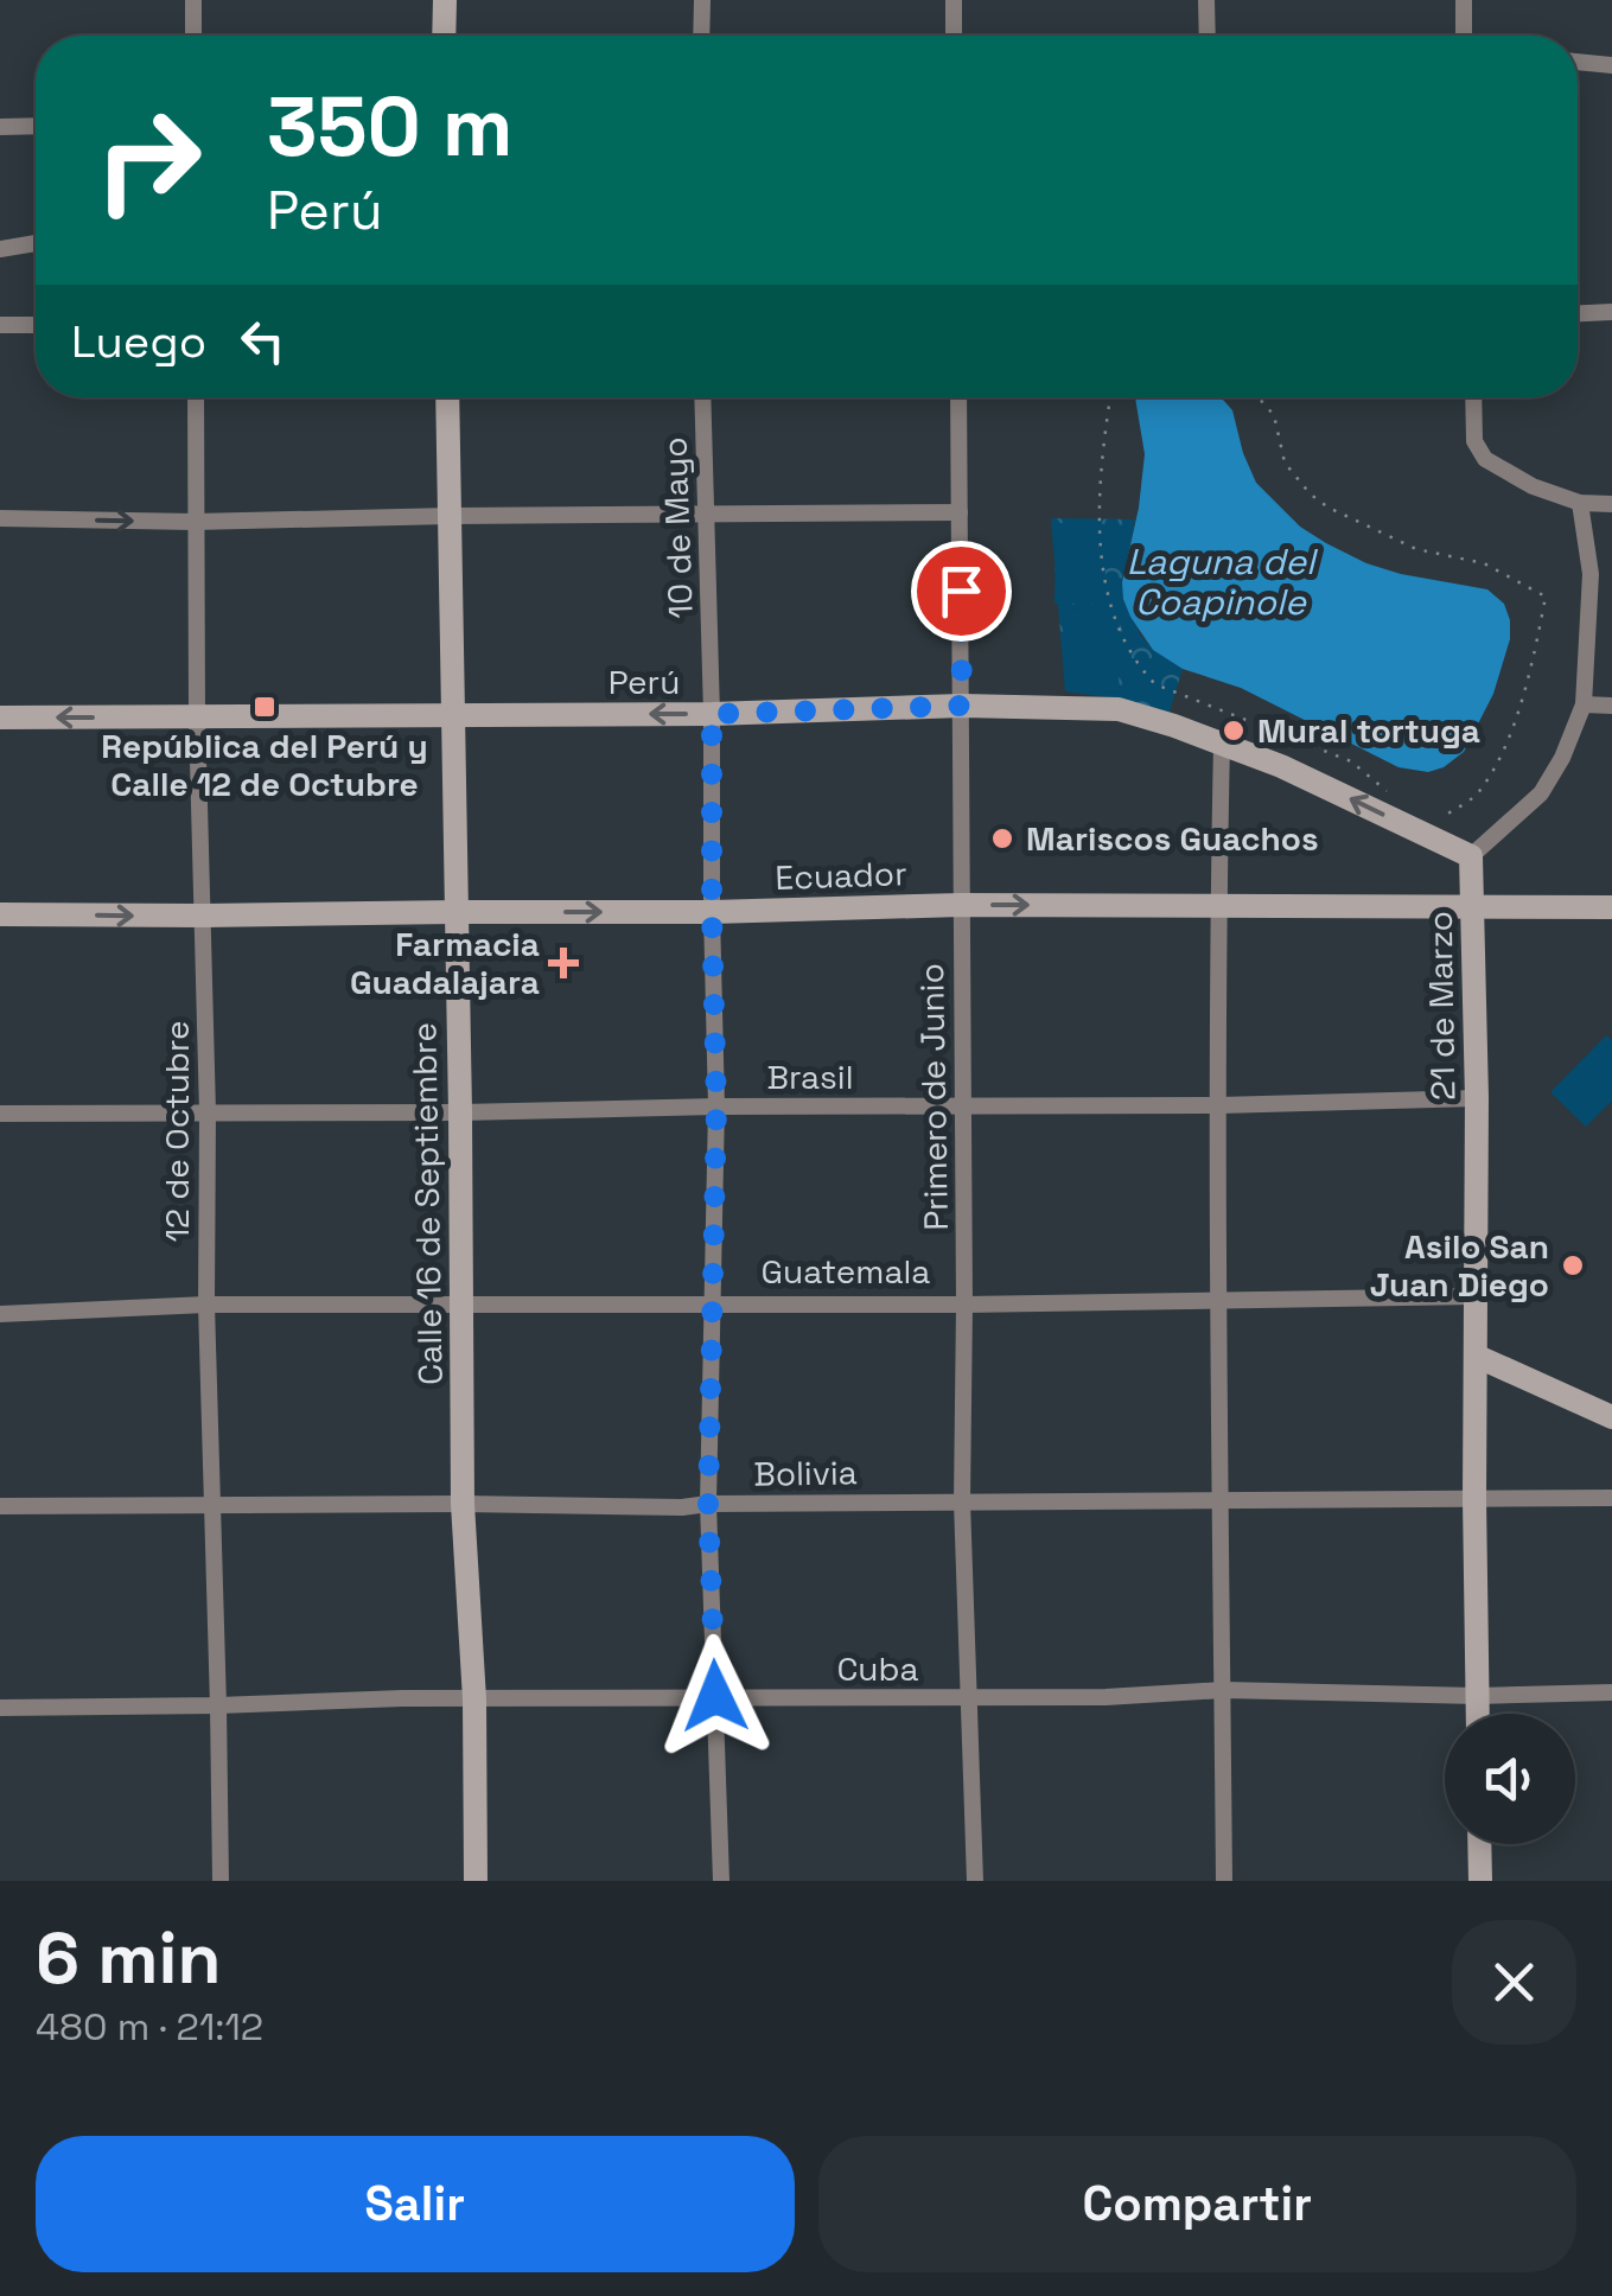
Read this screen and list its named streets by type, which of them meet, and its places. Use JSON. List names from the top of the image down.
{
  "streets": {
    "street": [
      "10 de Mayo",
      "Perú",
      "Ecuador",
      "21 de Marzo",
      "Brasil",
      "Primero de Junio",
      "12 de Octubre",
      "Calle 16 de Septiembre",
      "Guatemala",
      "Bolivia",
      "Cuba"
    ]
  },
  "crossings": [
    ["10 de Mayo", "Perú"],
    ["10 de Mayo", "Ecuador"],
    ["10 de Mayo", "Brasil"],
    ["10 de Mayo", "Guatemala"],
    ["10 de Mayo", "Bolivia"],
    ["10 de Mayo", "Cuba"],
    ["Perú", "21 de Marzo"],
    ["Perú", "Primero de Junio"],
    ["Perú", "12 de Octubre"],
    ["Perú", "Calle 16 de Septiembre"],
    ["Ecuador", "21 de Marzo"],
    ["Ecuador", "Primero de Junio"],
    ["Ecuador", "12 de Octubre"],
    ["Ecuador", "Calle 16 de Septiembre"],
    ["21 de Marzo", "Brasil"],
    ["21 de Marzo", "Guatemala"],
    ["21 de Marzo", "Bolivia"],
    ["21 de Marzo", "Cuba"],
    ["Brasil", "Primero de Junio"],
    ["Brasil", "12 de Octubre"],
    ["Brasil", "Calle 16 de Septiembre"],
    ["Primero de Junio", "Guatemala"],
    ["Primero de Junio", "Bolivia"],
    ["Primero de Junio", "Cuba"],
    ["12 de Octubre", "Guatemala"],
    ["12 de Octubre", "Bolivia"],
    ["12 de Octubre", "Cuba"],
    ["Calle 16 de Septiembre", "Guatemala"],
    ["Calle 16 de Septiembre", "Bolivia"],
    ["Calle 16 de Septiembre", "Cuba"]
  ],
  "one_way": ["Ecuador"],
  "water": ["Laguna del Coapinole"],
  "places": {
    "transit": ["República del Perú y Calle 12 de Octubre"],
    "other": ["Mural tortuga", "Mariscos Guachos", "Asilo San Juan Diego"],
    "health": ["Farmacia Guadalajara"]
  },
  "page": {
    "turn": ["350 m", "Perú"],
    "then": "Luego",
    "heading": ["6 min", "480 m · 21:12"],
    "buttons": ["Salir", "Compartir"]
  }
}
